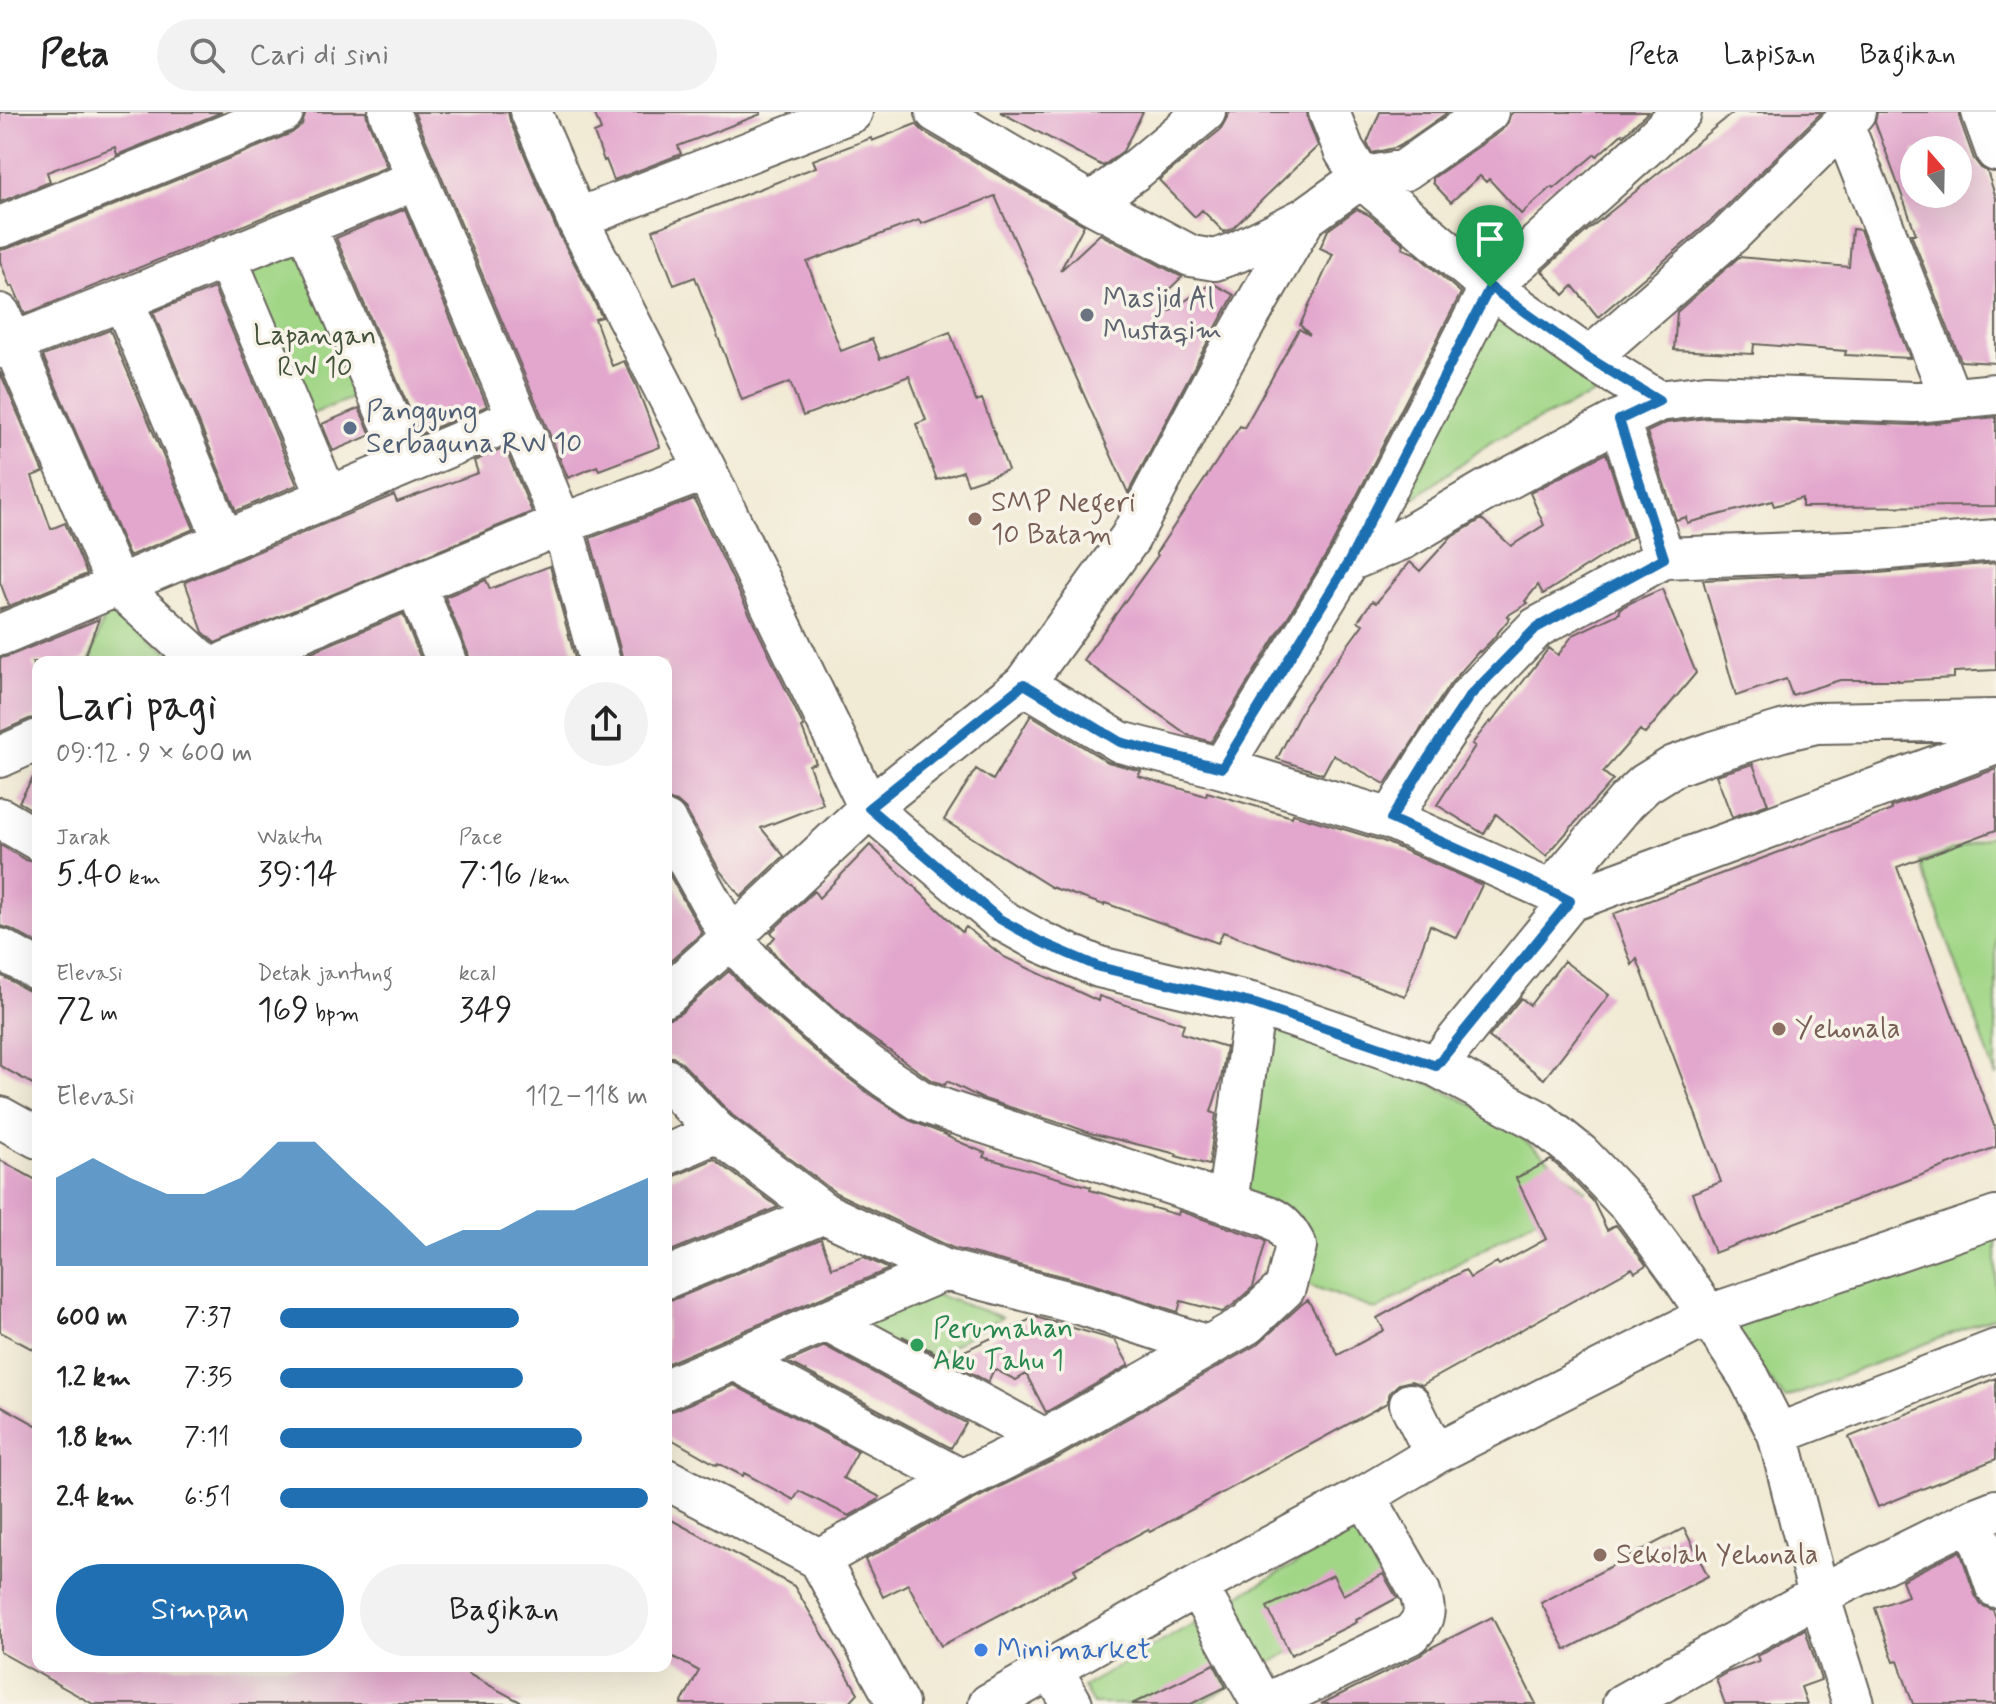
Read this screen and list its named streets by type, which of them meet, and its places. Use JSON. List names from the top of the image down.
{
  "parks": ["Lapangan RW 10"],
  "places": [
    "Masjid Al Mustaqim",
    "Panggung Serbaguna RW 10",
    "SMP Negeri 10 Batam",
    "Yehonala",
    "Perumahan Aku Tahu 1",
    "Sekolah Yehonala",
    "Minimarket"
  ],
  "north": "top",
  "page": {
    "header": "Peta",
    "search": "Cari di sini",
    "nav": ["Peta", "Lapisan", "Bagikan"],
    "heading": ["Lari pagi", "09:12 · 9 × 600 m"],
    "stats": [
      ["Jarak", "5.40 km"],
      ["Waktu", "39:14"],
      ["Pace", "7:16 /km"],
      ["Elevasi", "72 m"],
      ["Detak jantung", "169 bpm"],
      ["kcal", "349"]
    ],
    "chart": ["Elevasi", "112–118 m"],
    "list": [
      {
        "name": "600 m",
        "note": "7:37"
      },
      {
        "name": "1.2 km",
        "note": "7:35"
      },
      {
        "name": "1.8 km",
        "note": "7:11"
      },
      {
        "name": "2.4 km",
        "note": "6:51"
      }
    ],
    "buttons": ["Simpan", "Bagikan"]
  }
}
